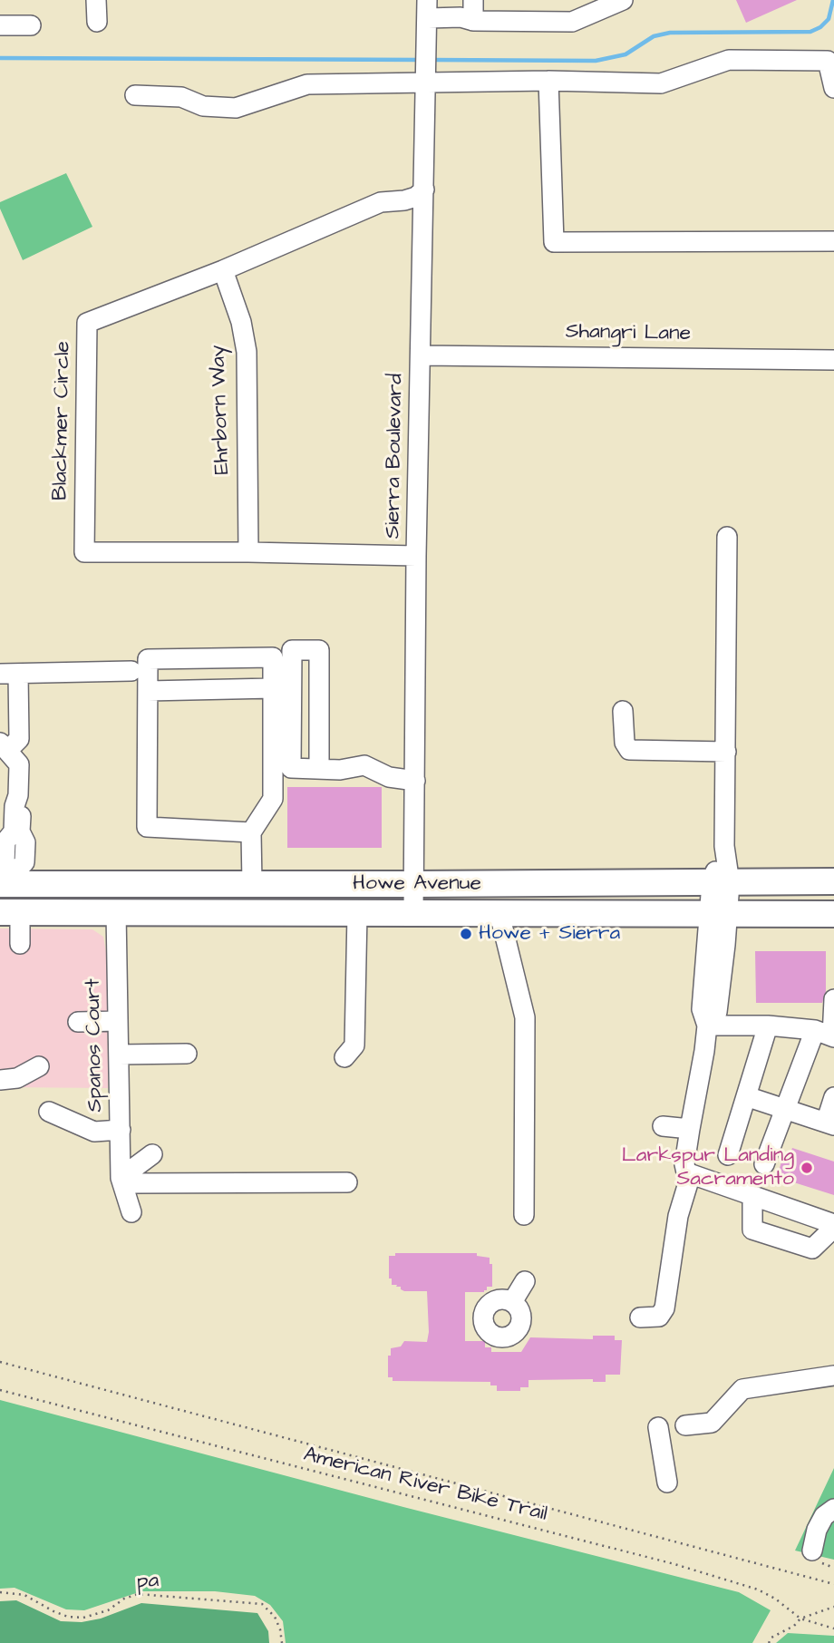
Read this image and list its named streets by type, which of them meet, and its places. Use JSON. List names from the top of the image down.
{
  "streets": {
    "main road": ["Howe Avenue"],
    "street": [
      "Shangri Lane",
      "Ehrborn Way",
      "Blackmer Circle",
      "Sierra Boulevard",
      "Spanos Court"
    ],
    "path": ["American River Bike Trail", "pa"]
  },
  "crossings": [
    ["Shangri Lane", "Sierra Boulevard"],
    ["Ehrborn Way", "Blackmer Circle"],
    ["Blackmer Circle", "Sierra Boulevard"],
    ["Sierra Boulevard", "Howe Avenue"],
    ["Howe Avenue", "Spanos Court"]
  ],
  "places": ["Howe + Sierra", "Larkspur Landing Sacramento"]
}
